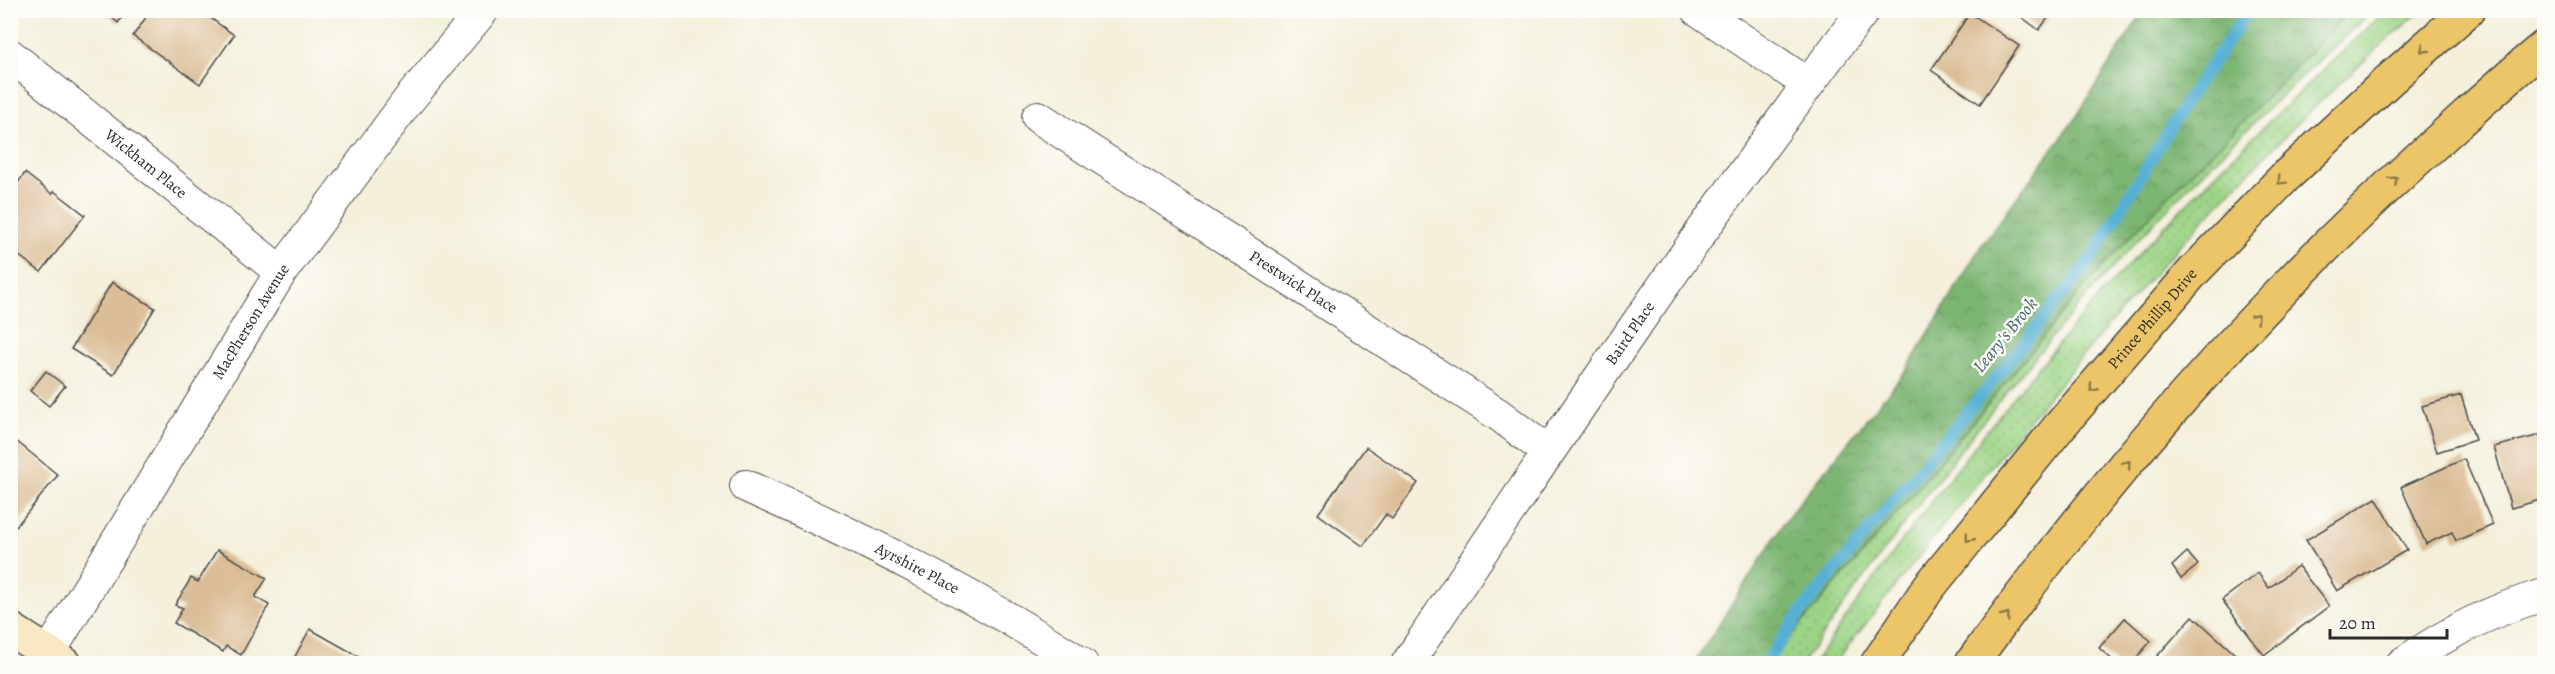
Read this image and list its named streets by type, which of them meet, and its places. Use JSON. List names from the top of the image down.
{
  "streets": {
    "main road": ["Prince Phillip Drive"],
    "street": [
      "Wickham Place",
      "Prestwick Place",
      "MacPherson Avenue",
      "Baird Place",
      "Ayrshire Place"
    ]
  },
  "crossings": [
    ["Wickham Place", "MacPherson Avenue"],
    ["Prestwick Place", "Baird Place"]
  ],
  "water": ["Leary's Brook"],
  "scale_bar": "20 m"
}
